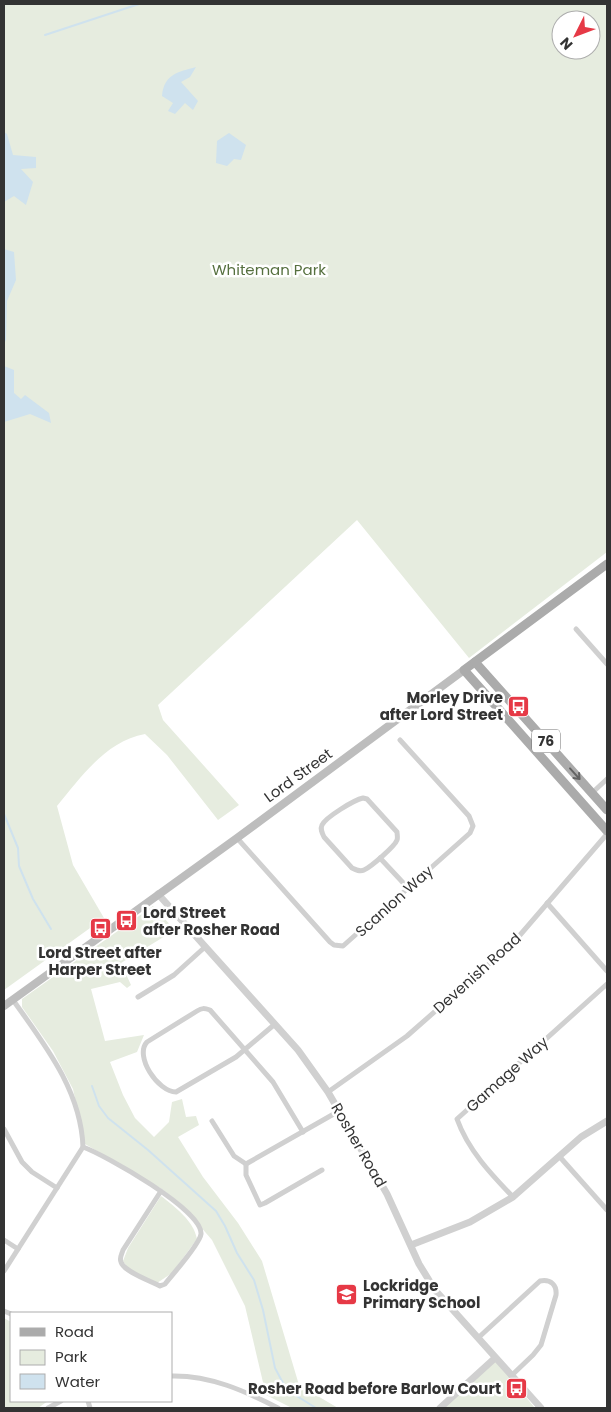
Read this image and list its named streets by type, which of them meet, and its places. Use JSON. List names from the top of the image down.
{
  "streets": {
    "main road": ["76", "Lord Street"],
    "street": [
      "Scanlon Way",
      "Devenish Road",
      "Gamage Way",
      "Rosher Road"
    ]
  },
  "crossings": [
    ["76", "Lord Street"],
    ["76", "Devenish Road"],
    ["Lord Street", "Scanlon Way"],
    ["Lord Street", "Rosher Road"],
    ["Devenish Road", "Rosher Road"]
  ],
  "parks": ["Whiteman Park"],
  "places": {
    "bus stop": [
      "Morley Drive after Lord Street",
      "Lord Street after Rosher Road",
      "Lord Street after Harper Street",
      "Rosher Road before Barlow Court"
    ],
    "school or university": ["Lockridge Primary School"]
  },
  "legend": ["Road", "Park", "Water"],
  "north": "bottom left"
}
